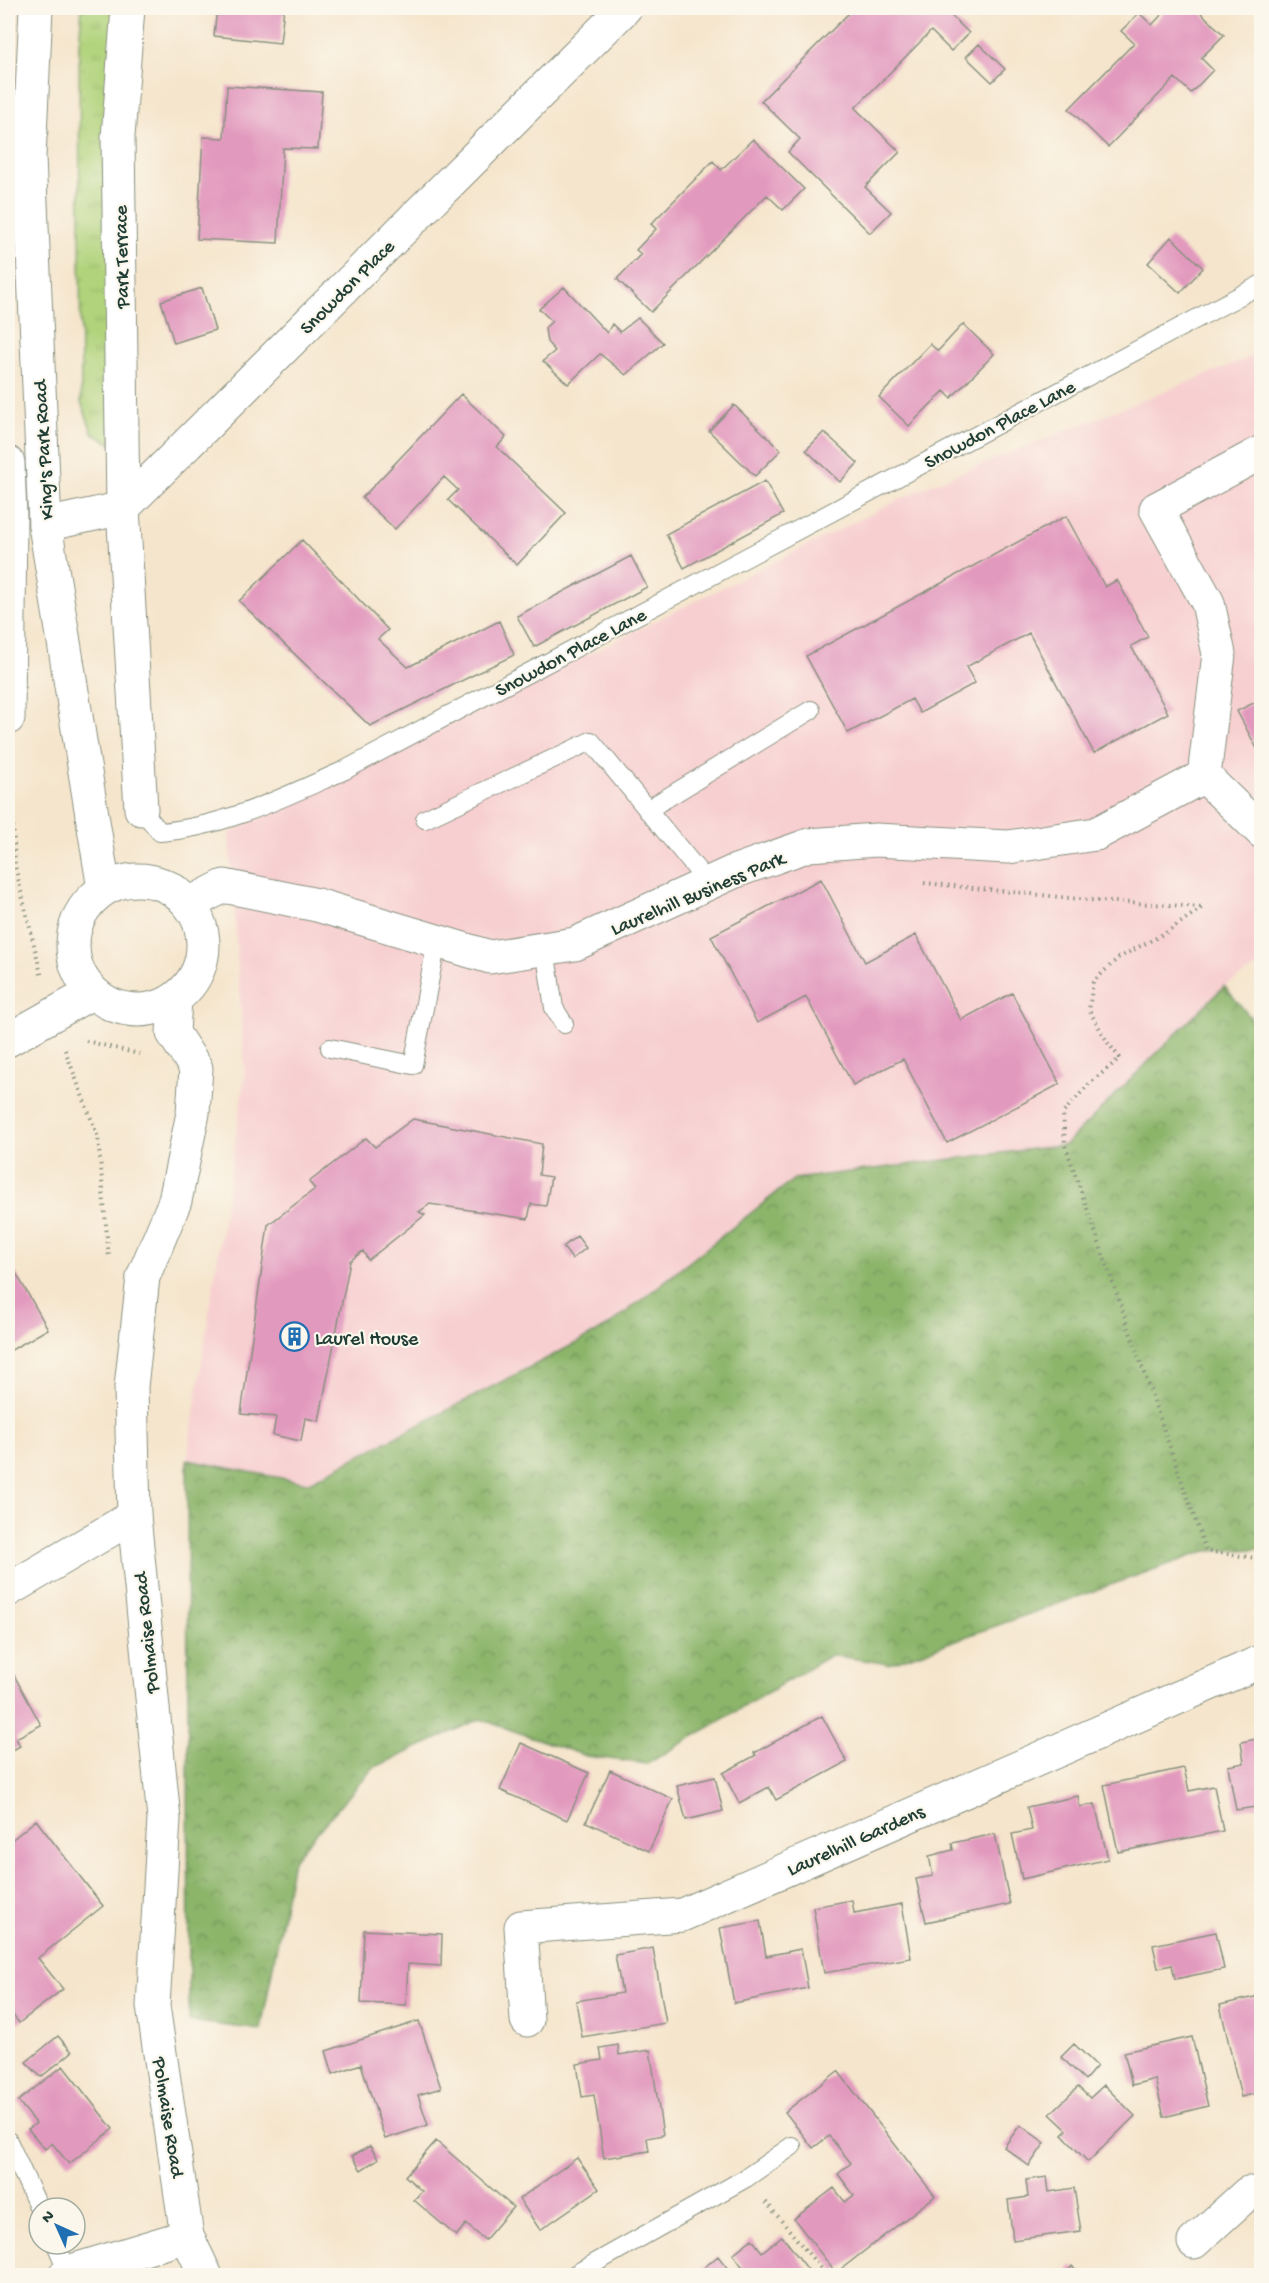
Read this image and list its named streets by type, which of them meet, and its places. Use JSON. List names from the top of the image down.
{
  "streets": {
    "street": [
      "Park Terrace",
      "Snowdon Place",
      "Snowdon Place Lane",
      "King's Park Road",
      "Laurelhill Business Park",
      "Polmaise Road",
      "Laurelhill Gardens"
    ]
  },
  "crossings": [
    ["Park Terrace", "Snowdon Place"],
    ["Park Terrace", "Snowdon Place Lane"],
    ["Snowdon Place", "Snowdon Place Lane"],
    ["King's Park Road", "Laurelhill Business Park"]
  ],
  "places": {
    "building": ["Laurel House"]
  },
  "north": "top left"
}
